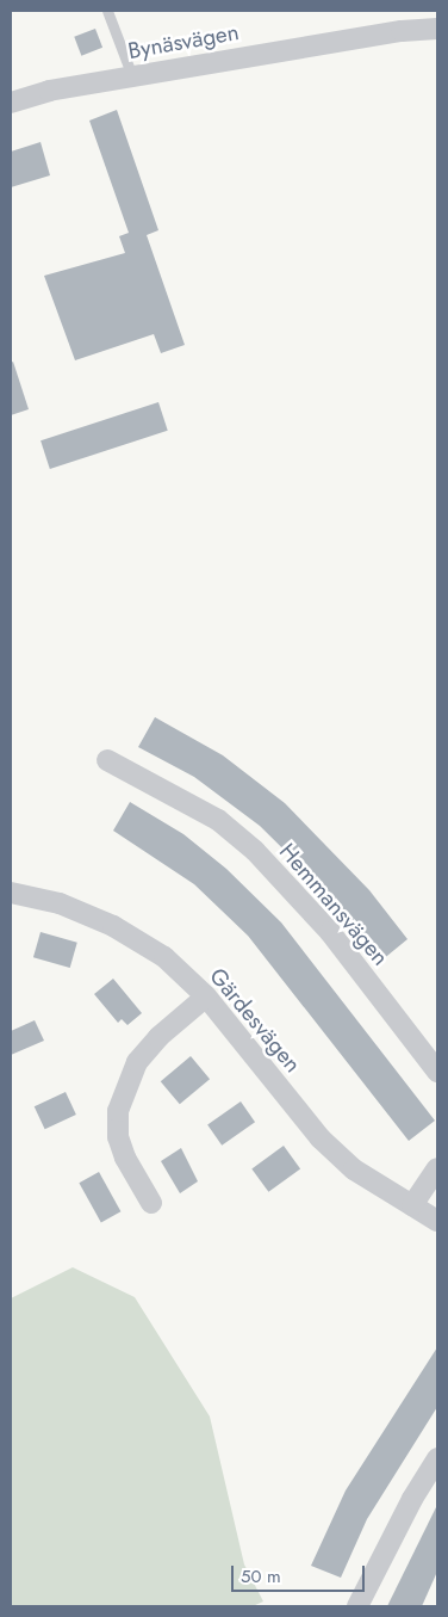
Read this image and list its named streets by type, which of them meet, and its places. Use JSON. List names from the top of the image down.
{
  "streets": {
    "street": ["Bynäsvägen", "Hemmansvägen", "Gärdesvägen"]
  },
  "scale_bar": "50 m"
}
